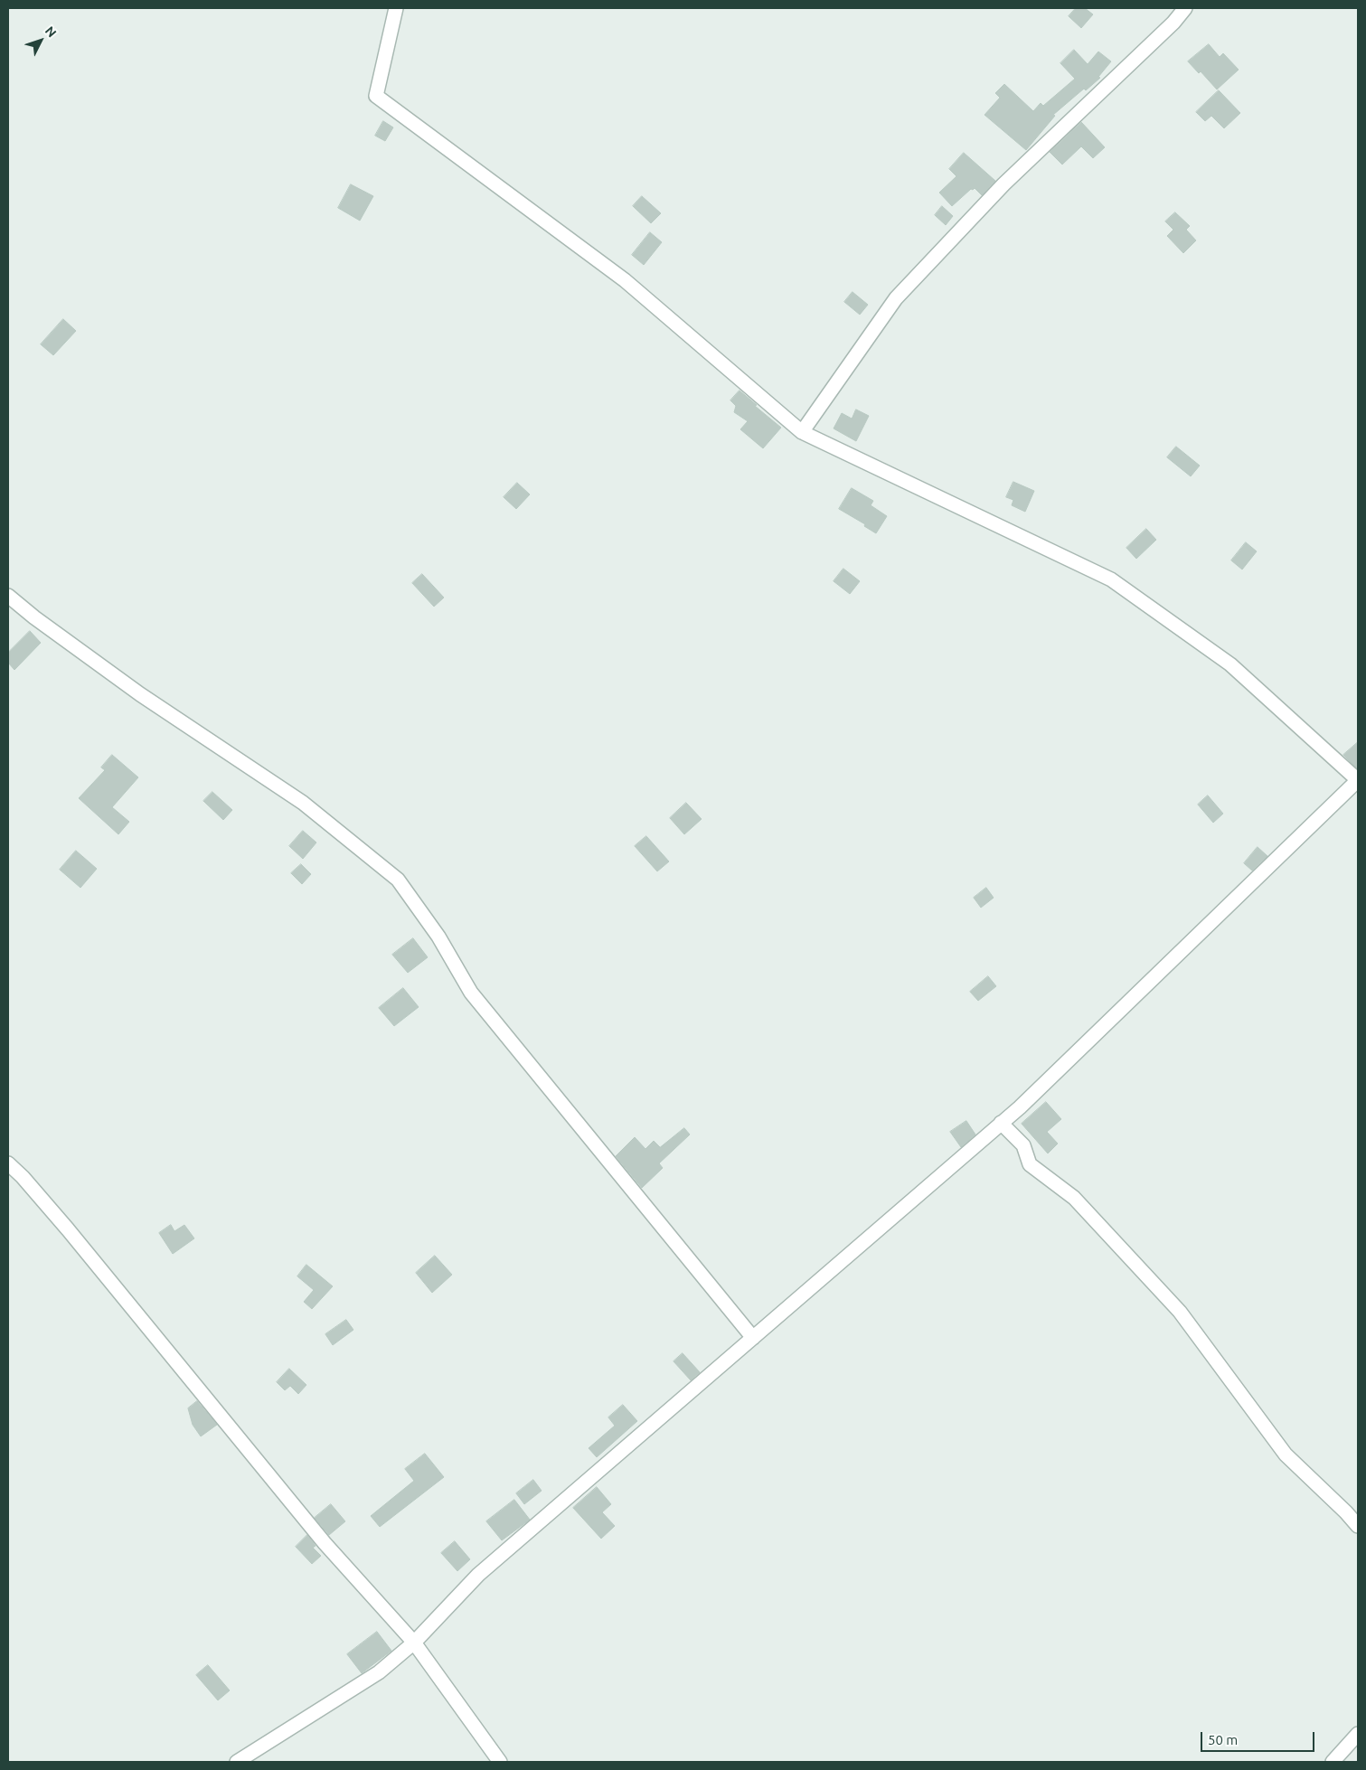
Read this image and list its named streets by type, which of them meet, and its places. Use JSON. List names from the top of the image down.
{
  "scale_bar": "50 m",
  "north": "top right"
}
